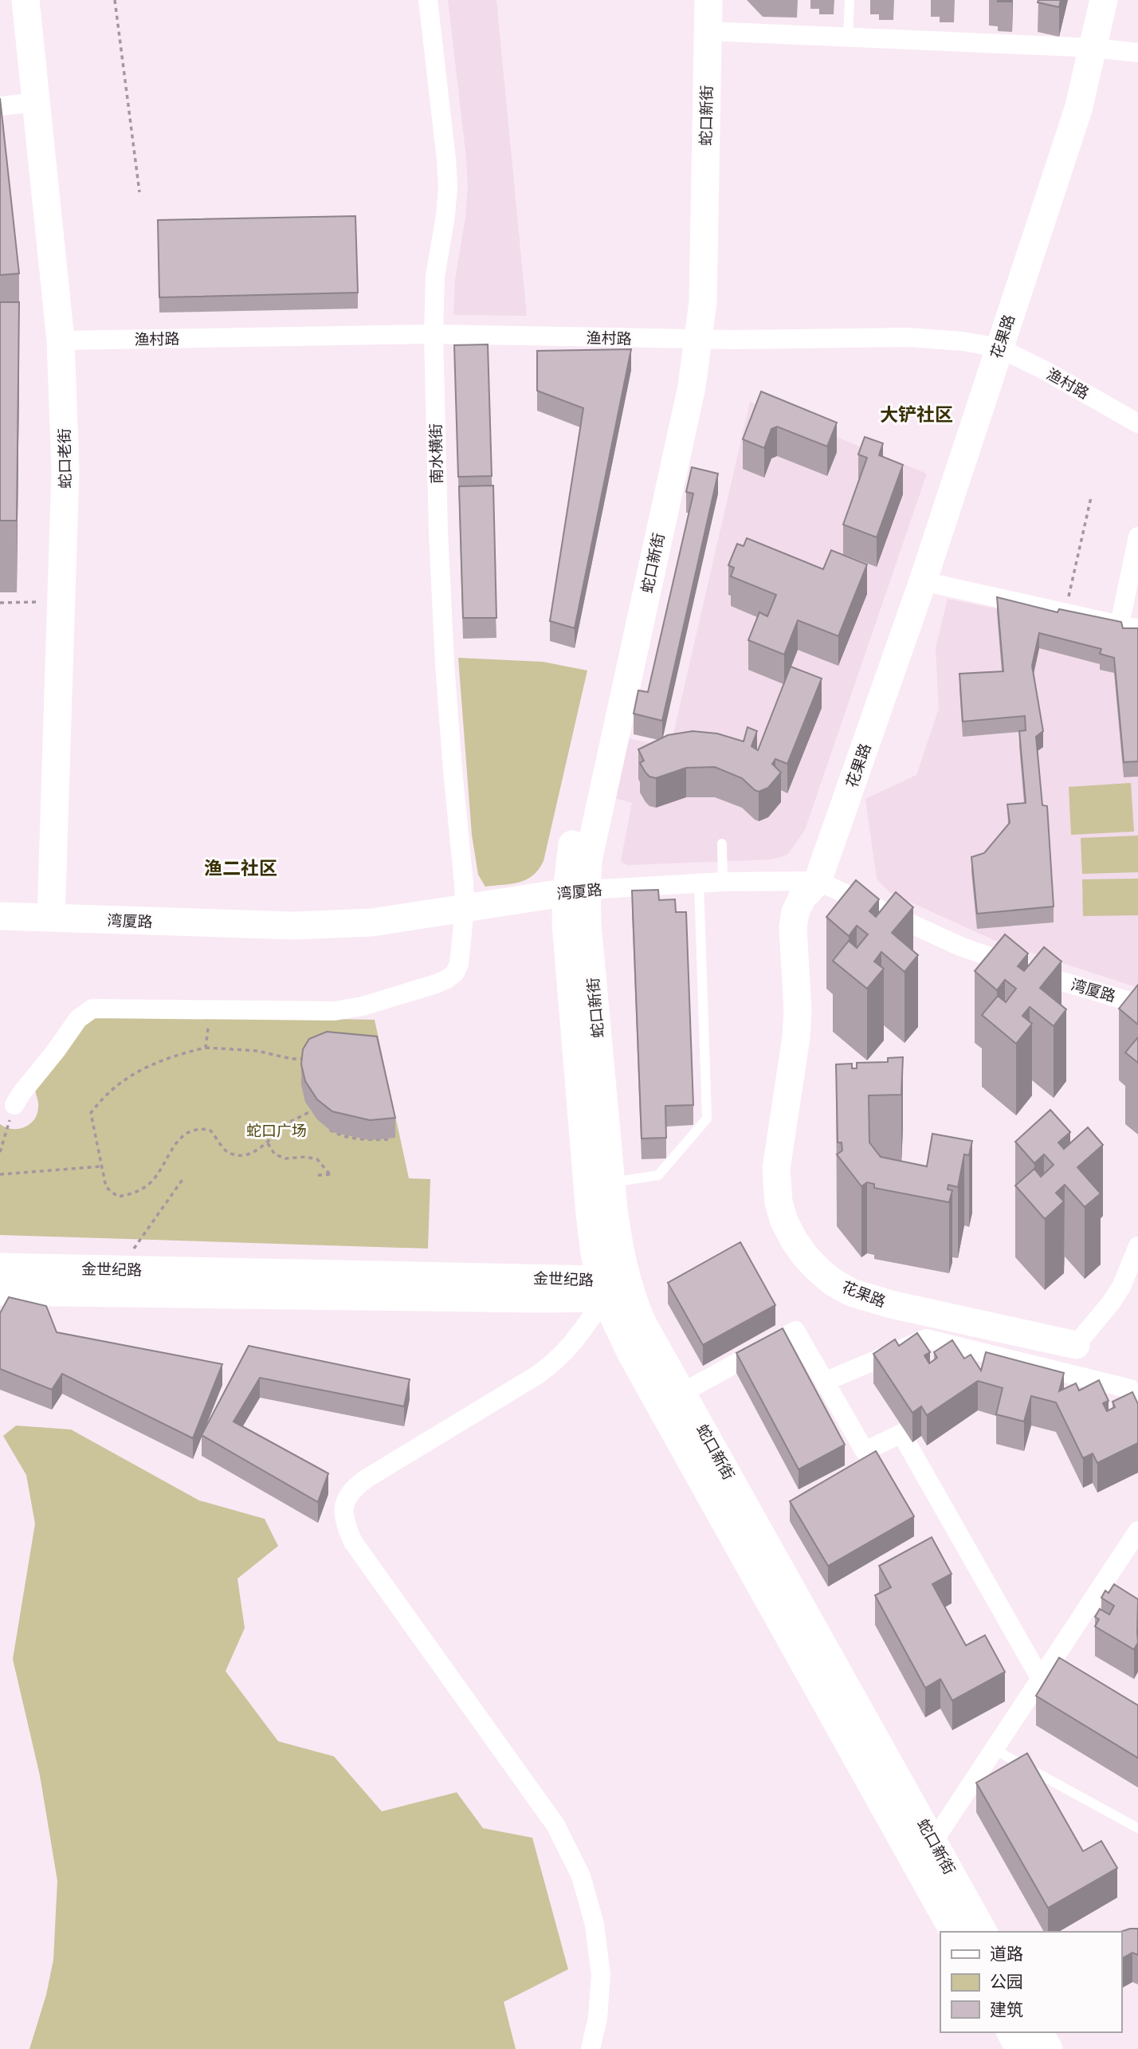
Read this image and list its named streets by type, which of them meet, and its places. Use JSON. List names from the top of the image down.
{
  "streets": {
    "street": [
      "蛇口新街",
      "花果路",
      "渔村路",
      "南水横街",
      "蛇口老街",
      "湾厦路",
      "金世纪路"
    ]
  },
  "crossings": [
    ["蛇口新街", "渔村路"],
    ["蛇口新街", "湾厦路"],
    ["蛇口新街", "金世纪路"],
    ["花果路", "渔村路"],
    ["花果路", "湾厦路"],
    ["渔村路", "南水横街"],
    ["渔村路", "蛇口老街"],
    ["南水横街", "湾厦路"],
    ["蛇口老街", "湾厦路"]
  ],
  "districts": ["大铲社区", "渔二社区"],
  "parks": ["蛇口广场"],
  "legend": ["道路", "公园", "建筑"]
}
